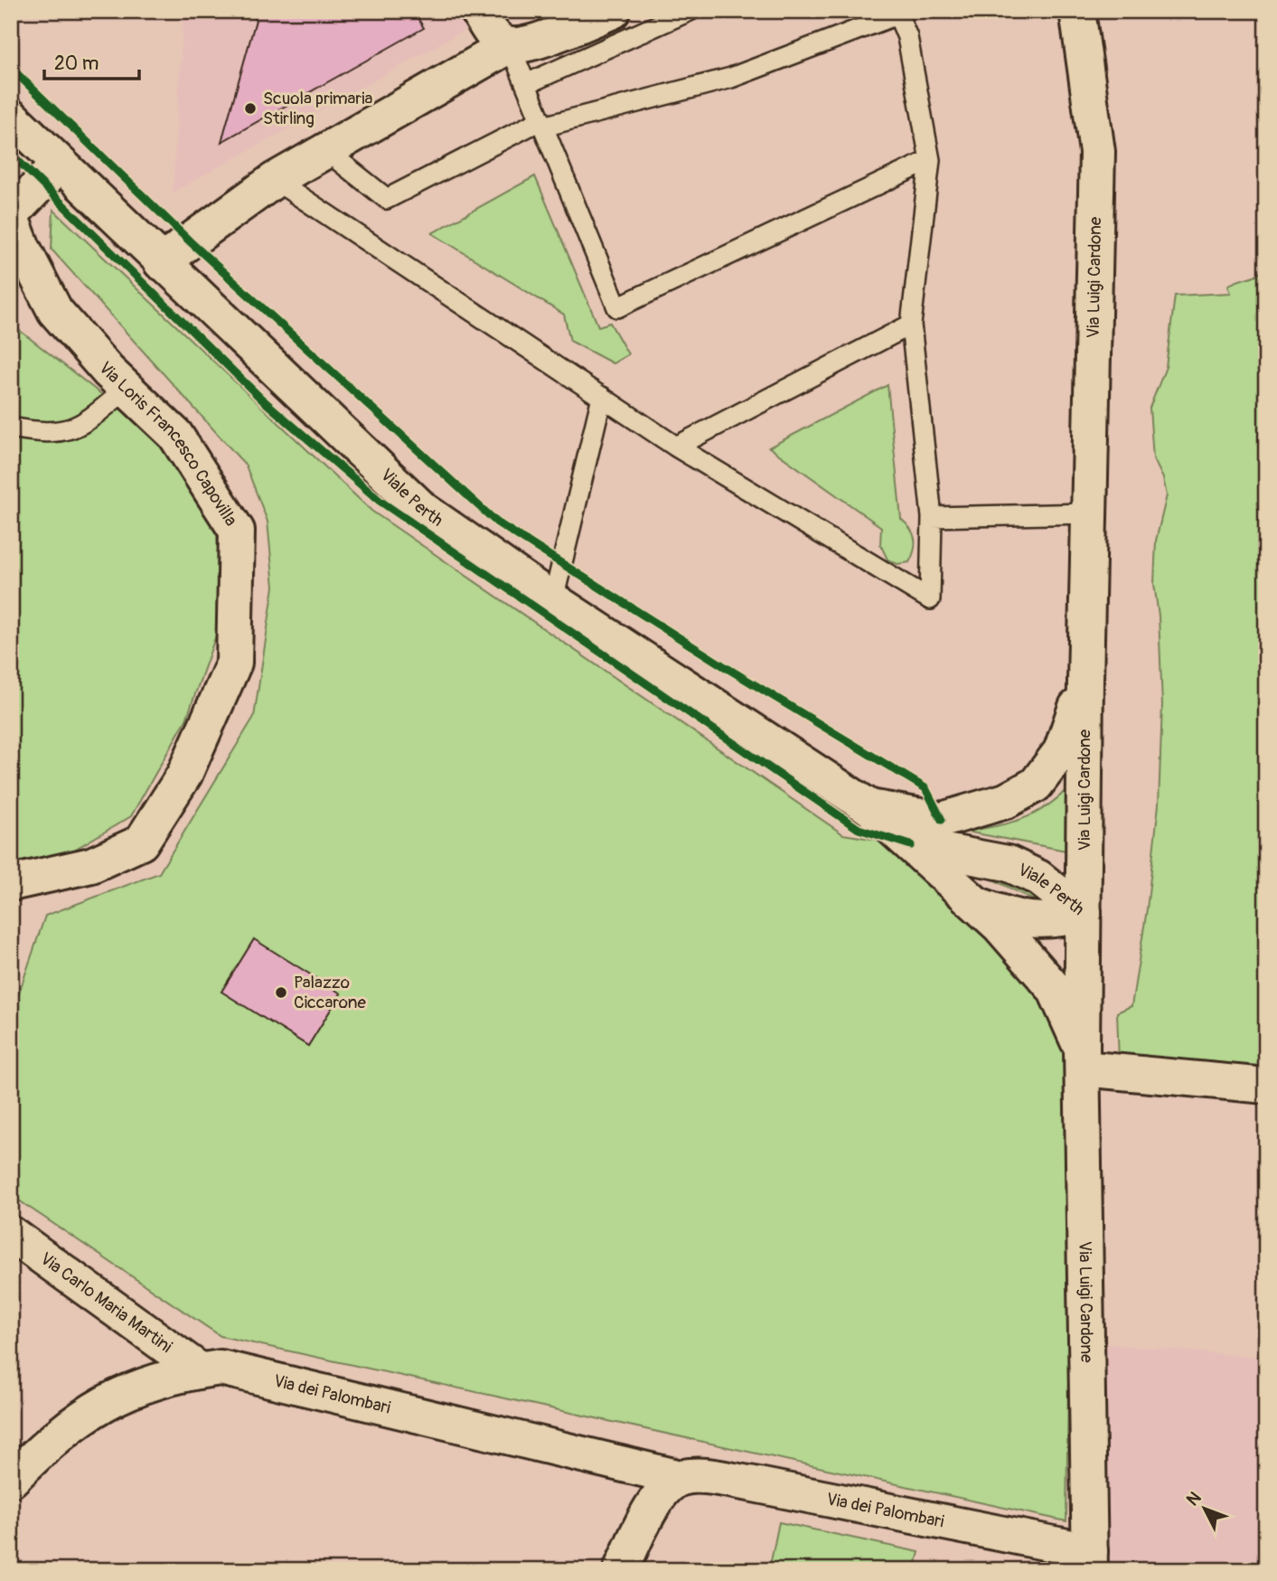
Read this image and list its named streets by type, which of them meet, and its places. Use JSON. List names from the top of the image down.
{
  "streets": {
    "street": [
      "Via Luigi Cardone",
      "Via Loris Francesco Capovilla",
      "Viale Perth",
      "Via Carlo Maria Martini",
      "Via dei Palombari"
    ]
  },
  "crossings": [
    ["Via Luigi Cardone", "Viale Perth"],
    ["Via Luigi Cardone", "Via dei Palombari"],
    ["Via Loris Francesco Capovilla", "Viale Perth"],
    ["Via Carlo Maria Martini", "Via dei Palombari"]
  ],
  "places": ["Scuola primaria Stirling", "Palazzo Ciccarone"],
  "scale_bar": "20 m",
  "north": "top left"
}
